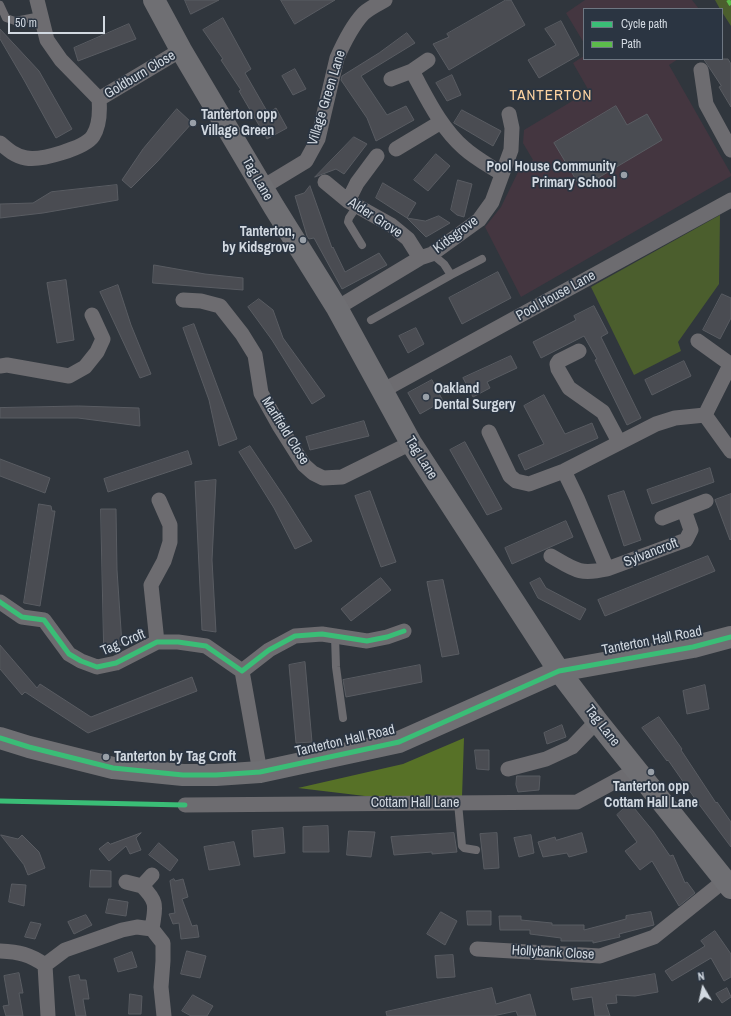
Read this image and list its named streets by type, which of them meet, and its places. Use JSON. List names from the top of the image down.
{
  "streets": {
    "main road": ["Tag Lane", "Tanterton Hall Road"],
    "street": [
      "Goldburn Close",
      "Village Green Lane",
      "Alder Grove",
      "Kidsgrove",
      "Pool House Lane",
      "Marlfield Close",
      "Sylvancroft",
      "Tag Croft",
      "Cottam Hall Lane",
      "Hollybank Close"
    ]
  },
  "crossings": [
    ["Goldburn Close", "Tag Lane"],
    ["Village Green Lane", "Tag Lane"],
    ["Tag Lane", "Kidsgrove"],
    ["Tag Lane", "Pool House Lane"],
    ["Tag Lane", "Marlfield Close"],
    ["Tag Lane", "Tanterton Hall Road"],
    ["Tag Lane", "Cottam Hall Lane"],
    ["Tag Lane", "Hollybank Close"],
    ["Alder Grove", "Kidsgrove"]
  ],
  "districts": ["TANTERTON"],
  "places": [
    "Tanterton opp Village Green",
    "Pool House Community Primary School",
    "Tanterton, by Kidsgrove",
    "Oakland Dental Surgery",
    "Tanterton by Tag Croft",
    "Tanterton opp Cottam Hall Lane"
  ],
  "legend": ["Cycle path", "Path"],
  "scale_bar": "50 m",
  "north": "top"
}
